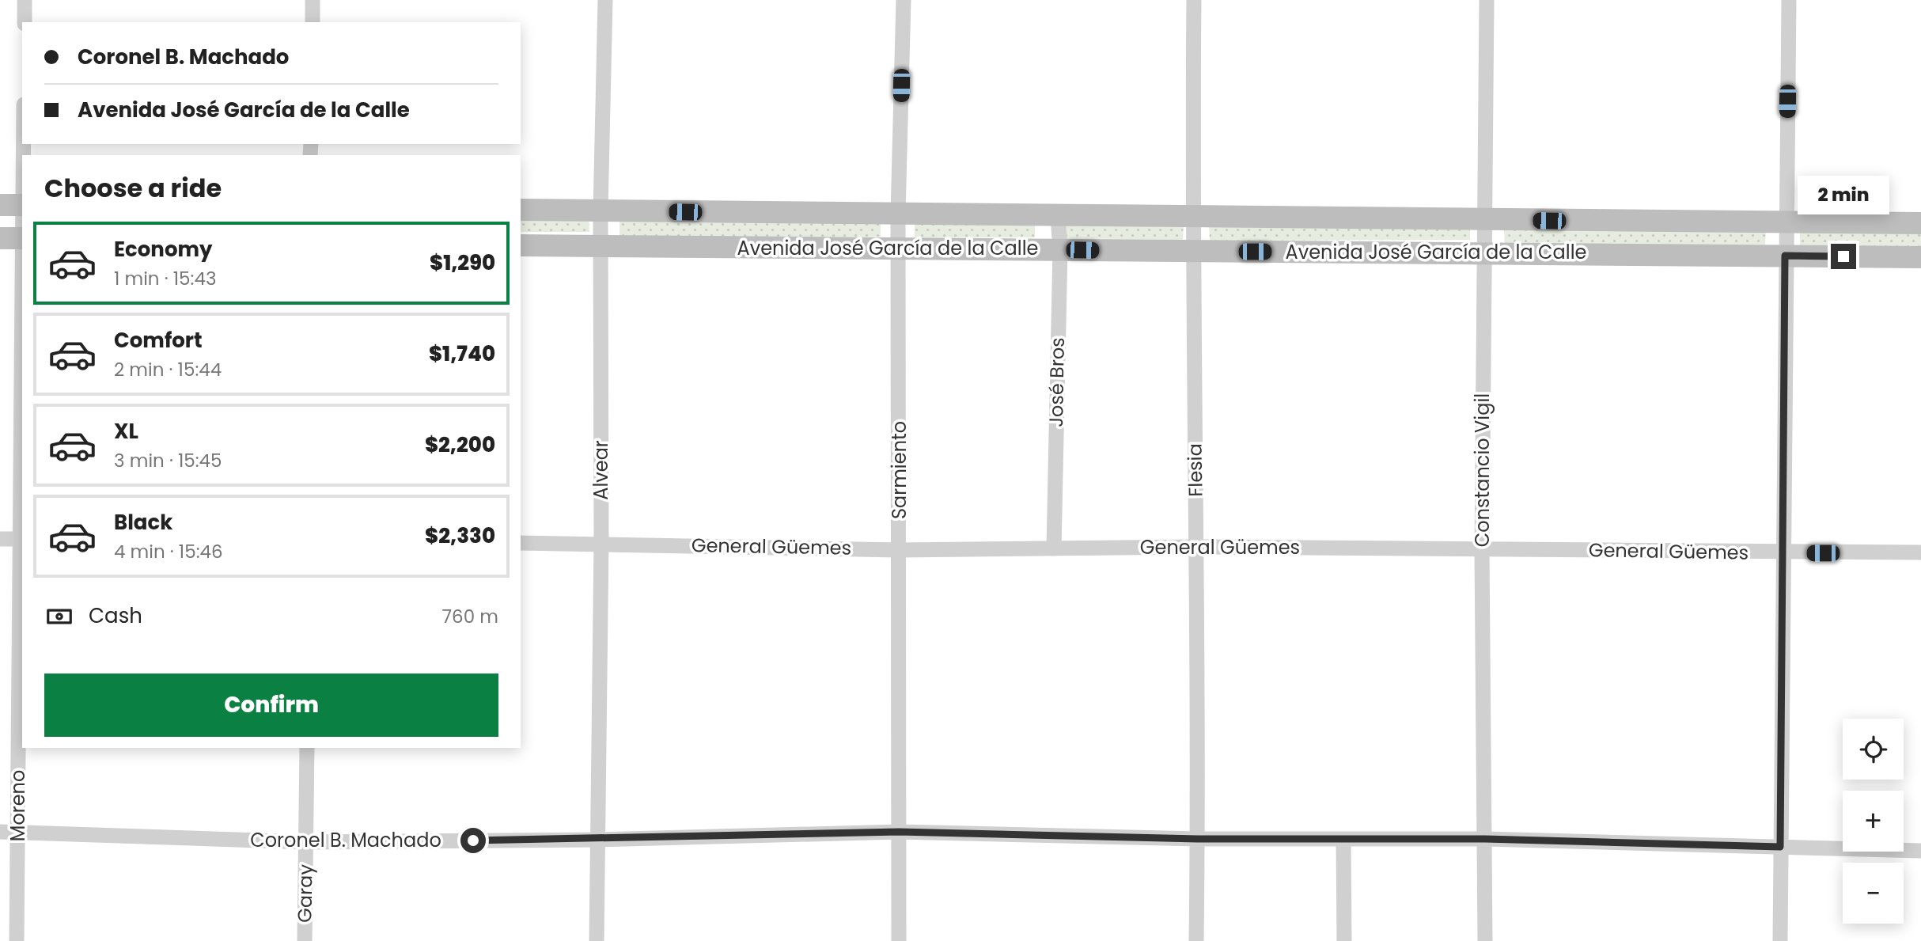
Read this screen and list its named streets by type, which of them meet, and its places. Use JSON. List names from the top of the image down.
{
  "streets": {
    "main road": ["Avenida José García de la Calle"],
    "street": [
      "José Bros",
      "Alvear",
      "Sarmiento",
      "Flesia",
      "Constancio Vigil",
      "General Güemes",
      "Moreno",
      "Coronel B. Machado",
      "Garay"
    ]
  },
  "crossings": [
    ["Avenida José García de la Calle", "José Bros"],
    ["Avenida José García de la Calle", "Alvear"],
    ["Avenida José García de la Calle", "Sarmiento"],
    ["Avenida José García de la Calle", "Flesia"],
    ["Avenida José García de la Calle", "Constancio Vigil"],
    ["José Bros", "General Güemes"],
    ["Alvear", "General Güemes"],
    ["Alvear", "Coronel B. Machado"],
    ["Sarmiento", "General Güemes"],
    ["Sarmiento", "Coronel B. Machado"],
    ["Flesia", "General Güemes"],
    ["Flesia", "Coronel B. Machado"],
    ["Constancio Vigil", "General Güemes"],
    ["Constancio Vigil", "Coronel B. Machado"],
    ["Moreno", "Coronel B. Machado"],
    ["Coronel B. Machado", "Garay"]
  ],
  "page": {
    "banner": ["Coronel B. Machado", "Avenida José García de la Calle"],
    "heading": "Choose a ride",
    "bubble": "2 min",
    "list": [
      {
        "name": "Economy",
        "note": "1 min · 15:43",
        "value": "$1,290"
      },
      {
        "name": "Comfort",
        "note": "2 min · 15:44",
        "value": "$1,740"
      },
      {
        "name": "XL",
        "note": "3 min · 15:45",
        "value": "$2,200"
      },
      {
        "name": "Black",
        "note": "4 min · 15:46",
        "value": "$2,330"
      }
    ],
    "pay": ["Cash", "760 m"],
    "buttons": "Confirm",
    "map_buttons": ["+", "−"]
  }
}
